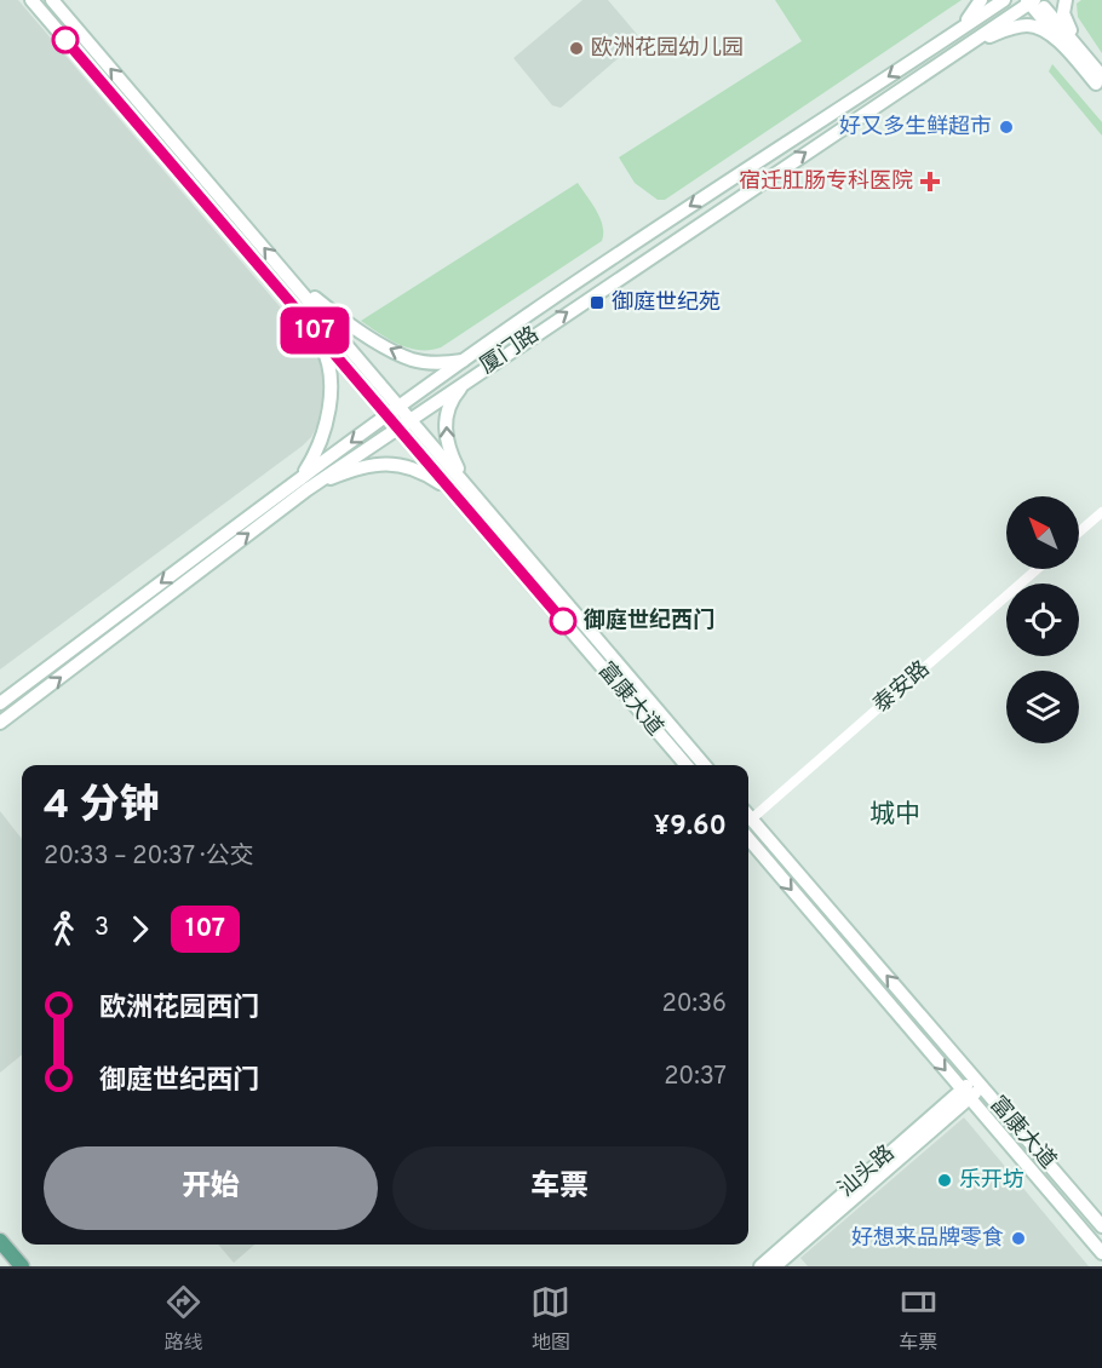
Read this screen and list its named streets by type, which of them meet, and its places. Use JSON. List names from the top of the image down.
{
  "streets": {
    "street": [
      "厦门路",
      "泰安路",
      "富康大道",
      "汕头路"
    ]
  },
  "crossings": [
    ["厦门路", "富康大道"],
    ["富康大道", "汕头路"]
  ],
  "districts": ["城中"],
  "places": {
    "other": [
      "欧洲花园幼儿园",
      "好又多生鲜超市",
      "御庭世纪西门",
      "乐开坊",
      "好想来品牌零食"
    ],
    "health": ["宿迁肛肠专科医院"],
    "transit": ["御庭世纪苑"]
  },
  "lines": ["bus line 107"],
  "north": "top left",
  "page": {
    "on_map": "107",
    "heading": ["4 分钟", "20:33 – 20:37 · 公交", "¥9.60"],
    "legs": ["3", "107"],
    "list": [
      {
        "name": "欧洲花园西门",
        "value": "20:36"
      },
      {
        "name": "御庭世纪西门",
        "value": "20:37"
      }
    ],
    "buttons": ["开始", "车票"],
    "tabs": ["路线", "地图", "车票"]
  }
}
